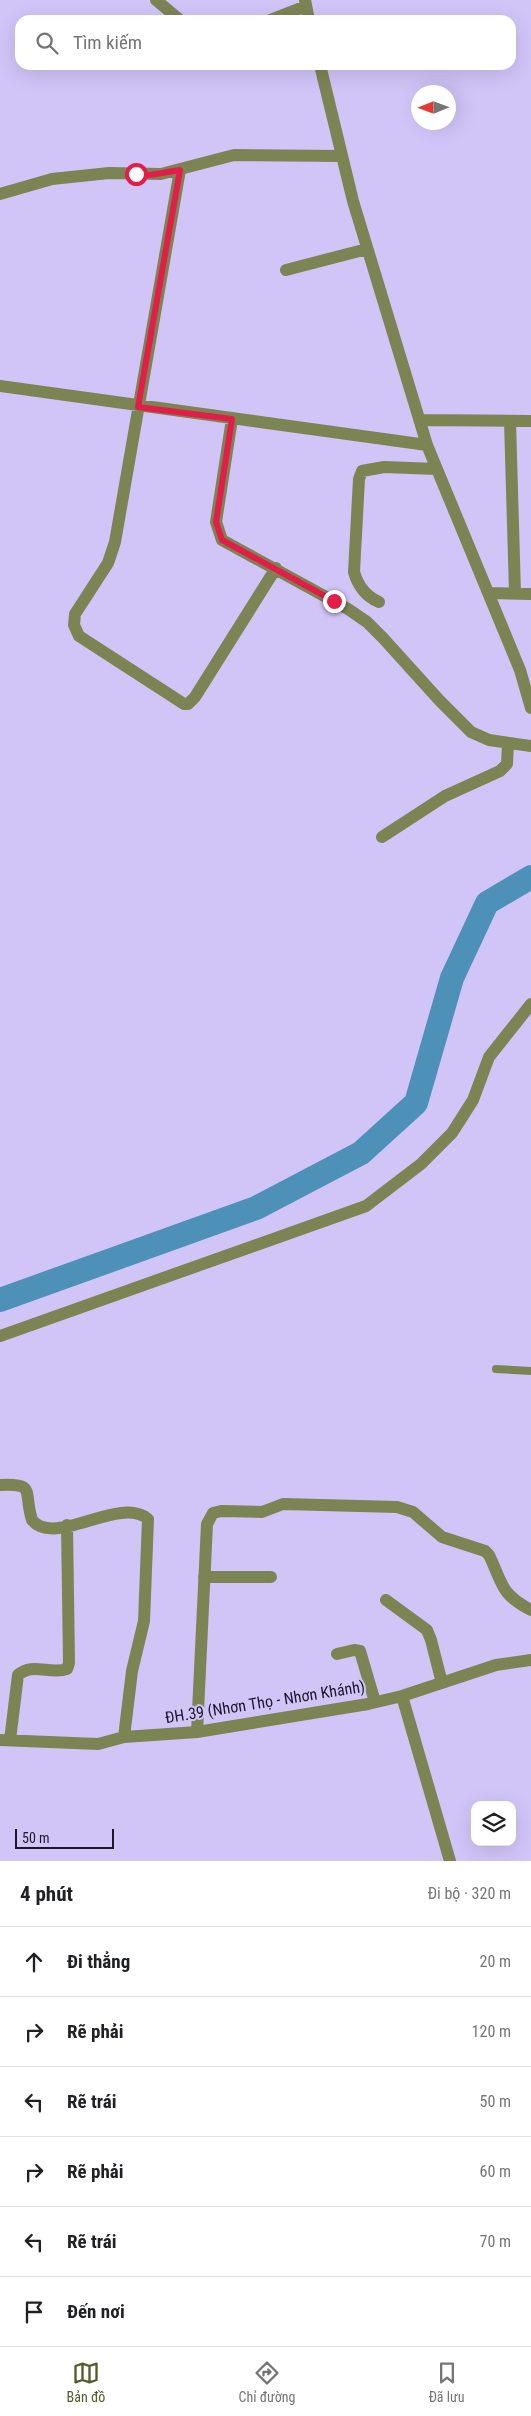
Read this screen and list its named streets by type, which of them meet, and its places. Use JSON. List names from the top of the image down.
{
  "streets": {
    "street": ["ĐH.39 (Nhơn Thọ - Nhơn Khánh)"]
  },
  "scale_bar": "50 m",
  "north": "left",
  "page": {
    "search": "Tìm kiếm",
    "scale": "50 m",
    "heading": ["4 phút", "Đi bộ · 320 m"],
    "list": [
      ["Đi thẳng", "20 m"],
      ["Rẽ phải", "120 m"],
      ["Rẽ trái", "50 m"],
      ["Rẽ phải", "60 m"],
      ["Rẽ trái", "70 m"],
      "Đến nơi"
    ],
    "nav": ["Bản đồ", "Chỉ đường", "Đã lưu"]
  }
}
